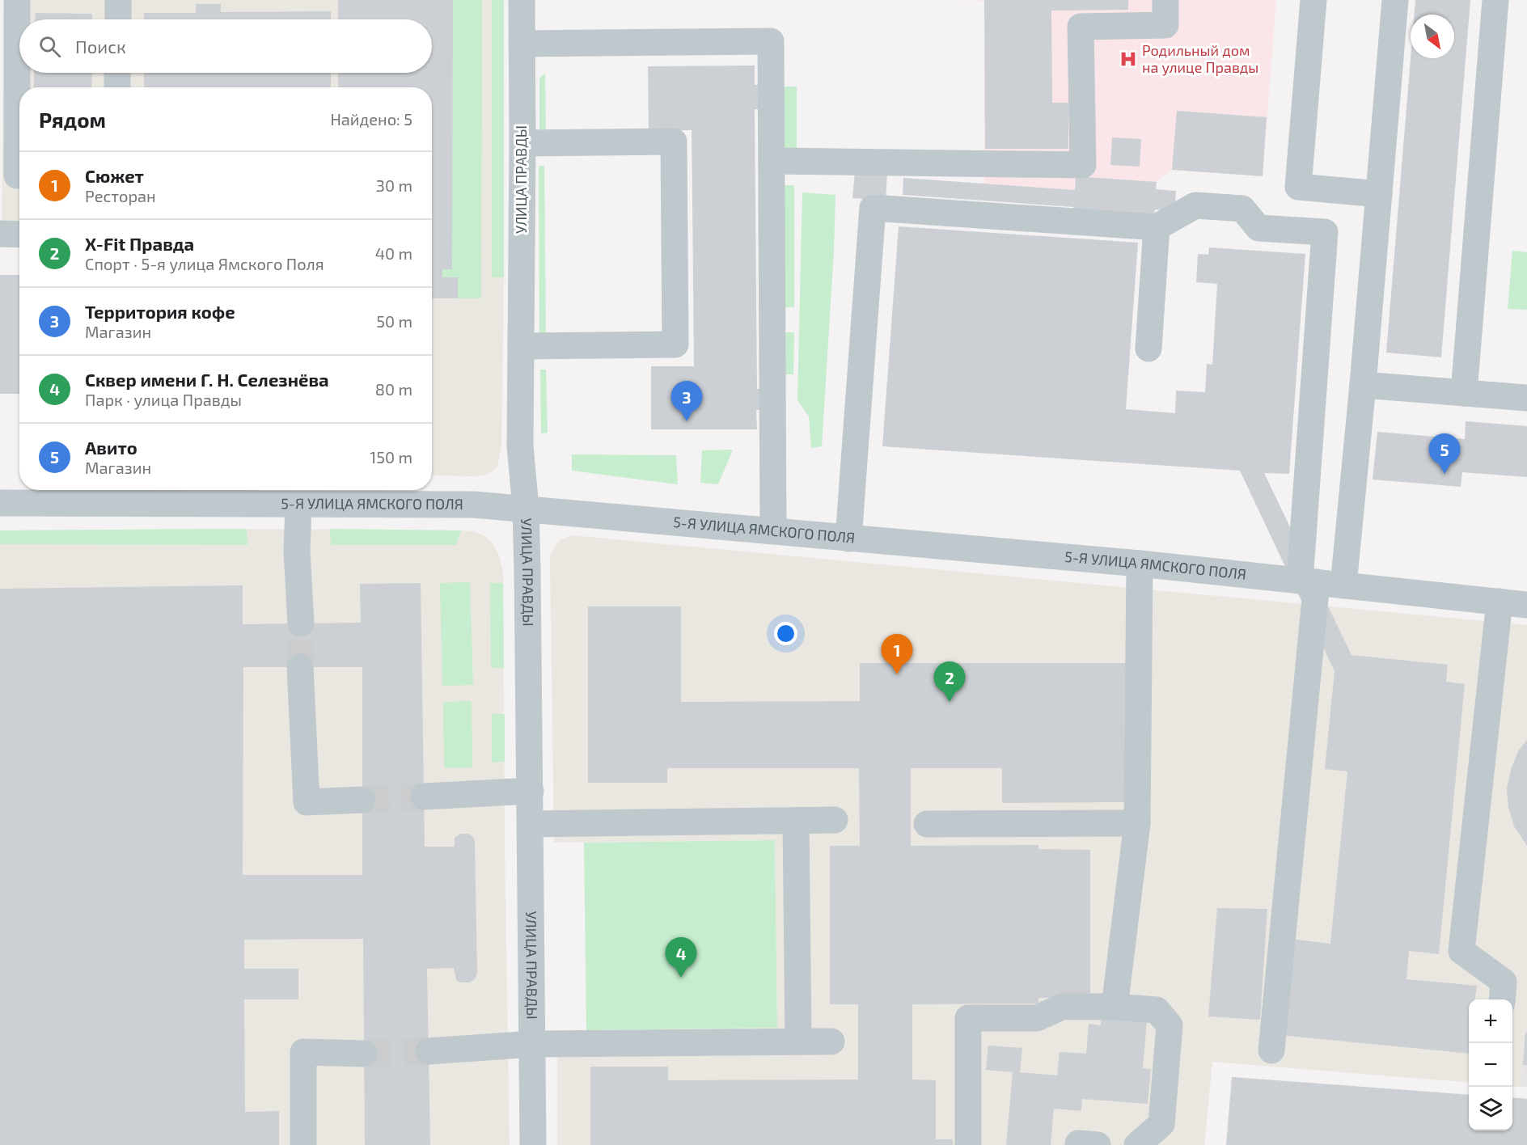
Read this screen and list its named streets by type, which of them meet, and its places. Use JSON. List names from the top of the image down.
{
  "streets": {
    "street": ["УЛИЦА ПРАВДЫ", "5-Я УЛИЦА ЯМСКОГО ПОЛЯ"]
  },
  "crossings": [
    ["УЛИЦА ПРАВДЫ", "5-Я УЛИЦА ЯМСКОГО ПОЛЯ"]
  ],
  "places": {
    "hospital": ["Родильный дом на улице Правды"]
  },
  "north": "bottom right",
  "page": {
    "search": "Поиск",
    "heading": ["Рядом", "Найдено: 5"],
    "list": [
      {
        "mark": "1",
        "name": "Сюжет",
        "note": "Ресторан",
        "value": "30 m"
      },
      {
        "mark": "2",
        "name": "X-Fit Правда",
        "note": "Спорт · 5-я улица Ямского Поля",
        "value": "40 m"
      },
      {
        "mark": "3",
        "name": "Территория кофе",
        "note": "Магазин",
        "value": "50 m"
      },
      {
        "mark": "4",
        "name": "Сквер имени Г. Н. Селезнёва",
        "note": "Парк · улица Правды",
        "value": "80 m"
      },
      {
        "mark": "5",
        "name": "Авито",
        "note": "Магазин",
        "value": "150 m"
      }
    ],
    "pins": [
      "3",
      "5",
      "1",
      "2",
      "4"
    ],
    "map_buttons": ["+", "−"]
  }
}
